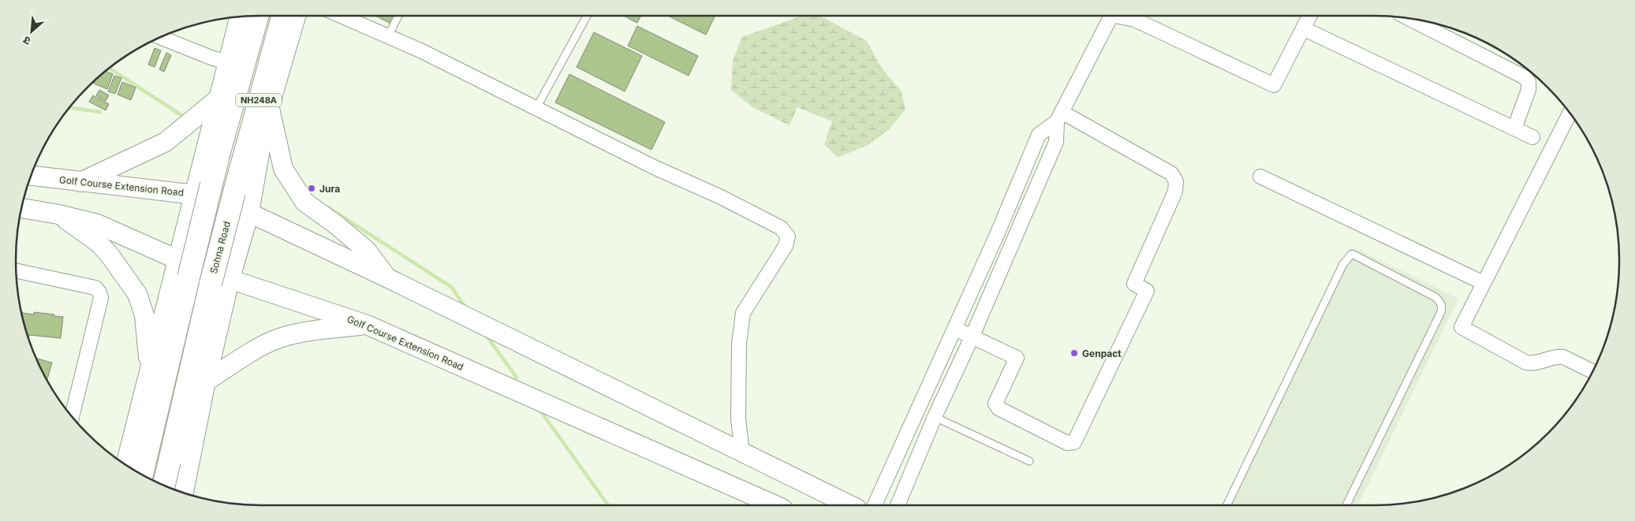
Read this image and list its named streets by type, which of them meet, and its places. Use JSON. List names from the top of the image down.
{
  "streets": {
    "highway": ["NH248A", "Sohna Road"],
    "main road": ["Golf Course Extension Road"]
  },
  "crossings": [
    ["NH248A", "Golf Course Extension Road"],
    ["Golf Course Extension Road", "Sohna Road"]
  ],
  "places": ["Jura", "Genpact"],
  "north": "bottom left"
}
